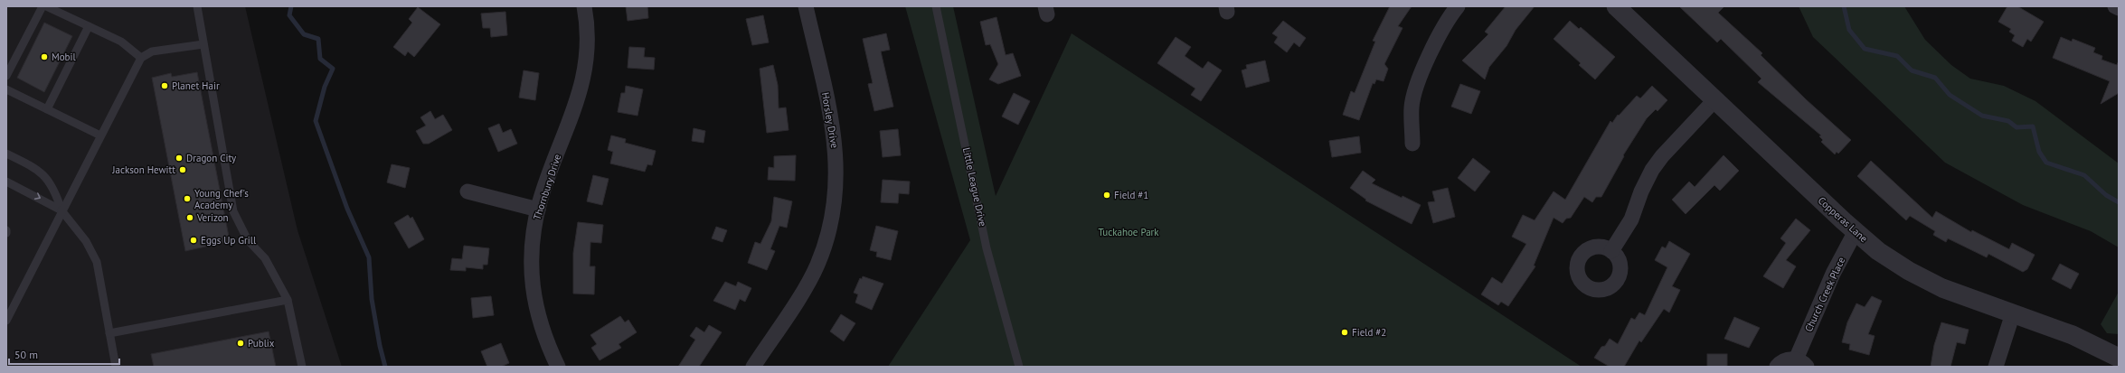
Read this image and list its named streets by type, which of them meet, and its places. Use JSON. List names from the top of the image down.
{
  "streets": {
    "street": [
      "Horsley Drive",
      "Thornbury Drive",
      "Copperas Lane",
      "Church Creek Place"
    ],
    "lane": ["Little League Drive"]
  },
  "crossings": [
    ["Copperas Lane", "Church Creek Place"]
  ],
  "parks": ["Tuckahoe Park"],
  "places": [
    "Mobil",
    "Planet Hair",
    "Dragon City",
    "Jackson Hewitt",
    "Field #1",
    "Young Chef's Academy",
    "Verizon",
    "Eggs Up Grill",
    "Field #2",
    "Publix"
  ],
  "scale_bar": "50 m"
}
